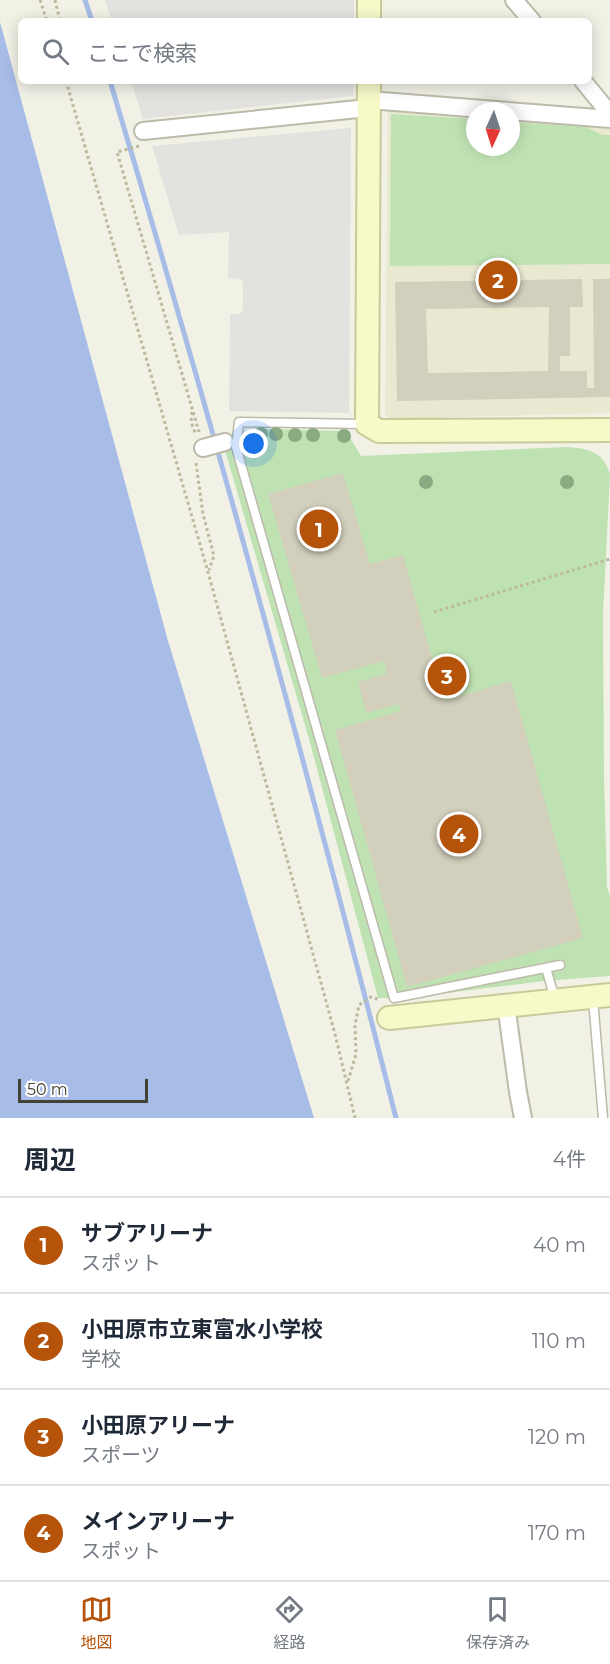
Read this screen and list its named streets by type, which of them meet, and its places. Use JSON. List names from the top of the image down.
{
  "scale_bar": "50 m",
  "north": "bottom",
  "page": {
    "search": "ここで検索",
    "pins": [
      "2",
      "1",
      "3",
      "4"
    ],
    "scale": "50 m",
    "heading": ["周辺", "4件"],
    "list": [
      {
        "mark": "1",
        "name": "サブアリーナ",
        "note": "スポット",
        "value": "40 m"
      },
      {
        "mark": "2",
        "name": "小田原市立東富水小学校",
        "note": "学校",
        "value": "110 m"
      },
      {
        "mark": "3",
        "name": "小田原アリーナ",
        "note": "スポーツ",
        "value": "120 m"
      },
      {
        "mark": "4",
        "name": "メインアリーナ",
        "note": "スポット",
        "value": "170 m"
      }
    ],
    "nav": ["地図", "経路", "保存済み"]
  }
}
